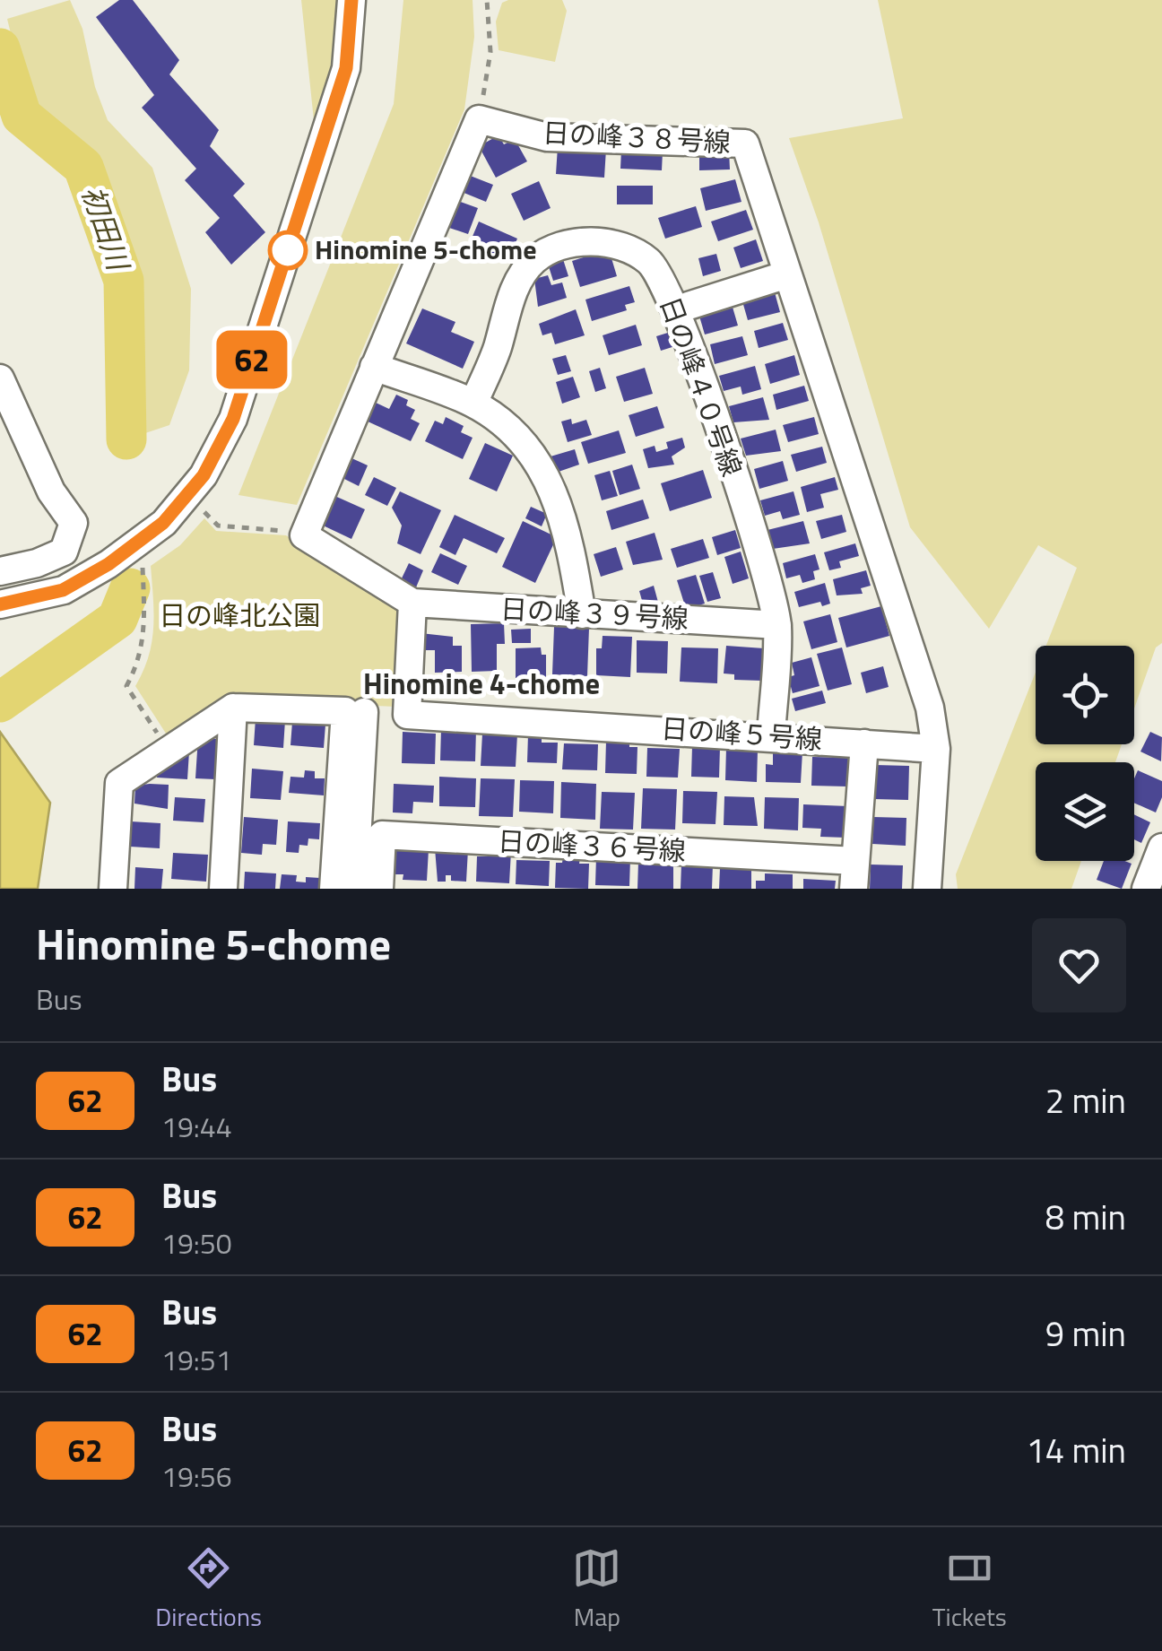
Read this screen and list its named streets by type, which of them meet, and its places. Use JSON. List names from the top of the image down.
{
  "streets": {
    "street": [
      "日の峰３８号線",
      "日の峰４０号線",
      "日の峰３９号線",
      "日の峰５号線",
      "日の峰３６号線"
    ]
  },
  "crossings": [
    ["日の峰３８号線", "日の峰５号線"],
    ["日の峰４０号線", "日の峰３９号線"],
    ["日の峰４０号線", "日の峰５号線"],
    ["日の峰３９号線", "日の峰５号線"]
  ],
  "districts": ["Hinomine 4-chome"],
  "water": ["初田川"],
  "parks": ["日の峰北公園"],
  "places": ["Hinomine 5-chome"],
  "lines": ["bus line 62"],
  "page": {
    "on_map": "62",
    "heading": ["Hinomine 5-chome", "Bus"],
    "list": [
      {
        "mark": "62",
        "name": "Bus",
        "note": "19:44",
        "value": "2 min"
      },
      {
        "mark": "62",
        "name": "Bus",
        "note": "19:50",
        "value": "8 min"
      },
      {
        "mark": "62",
        "name": "Bus",
        "note": "19:51",
        "value": "9 min"
      },
      {
        "mark": "62",
        "name": "Bus",
        "note": "19:56",
        "value": "14 min"
      }
    ],
    "tabs": ["Directions", "Map", "Tickets"]
  }
}
